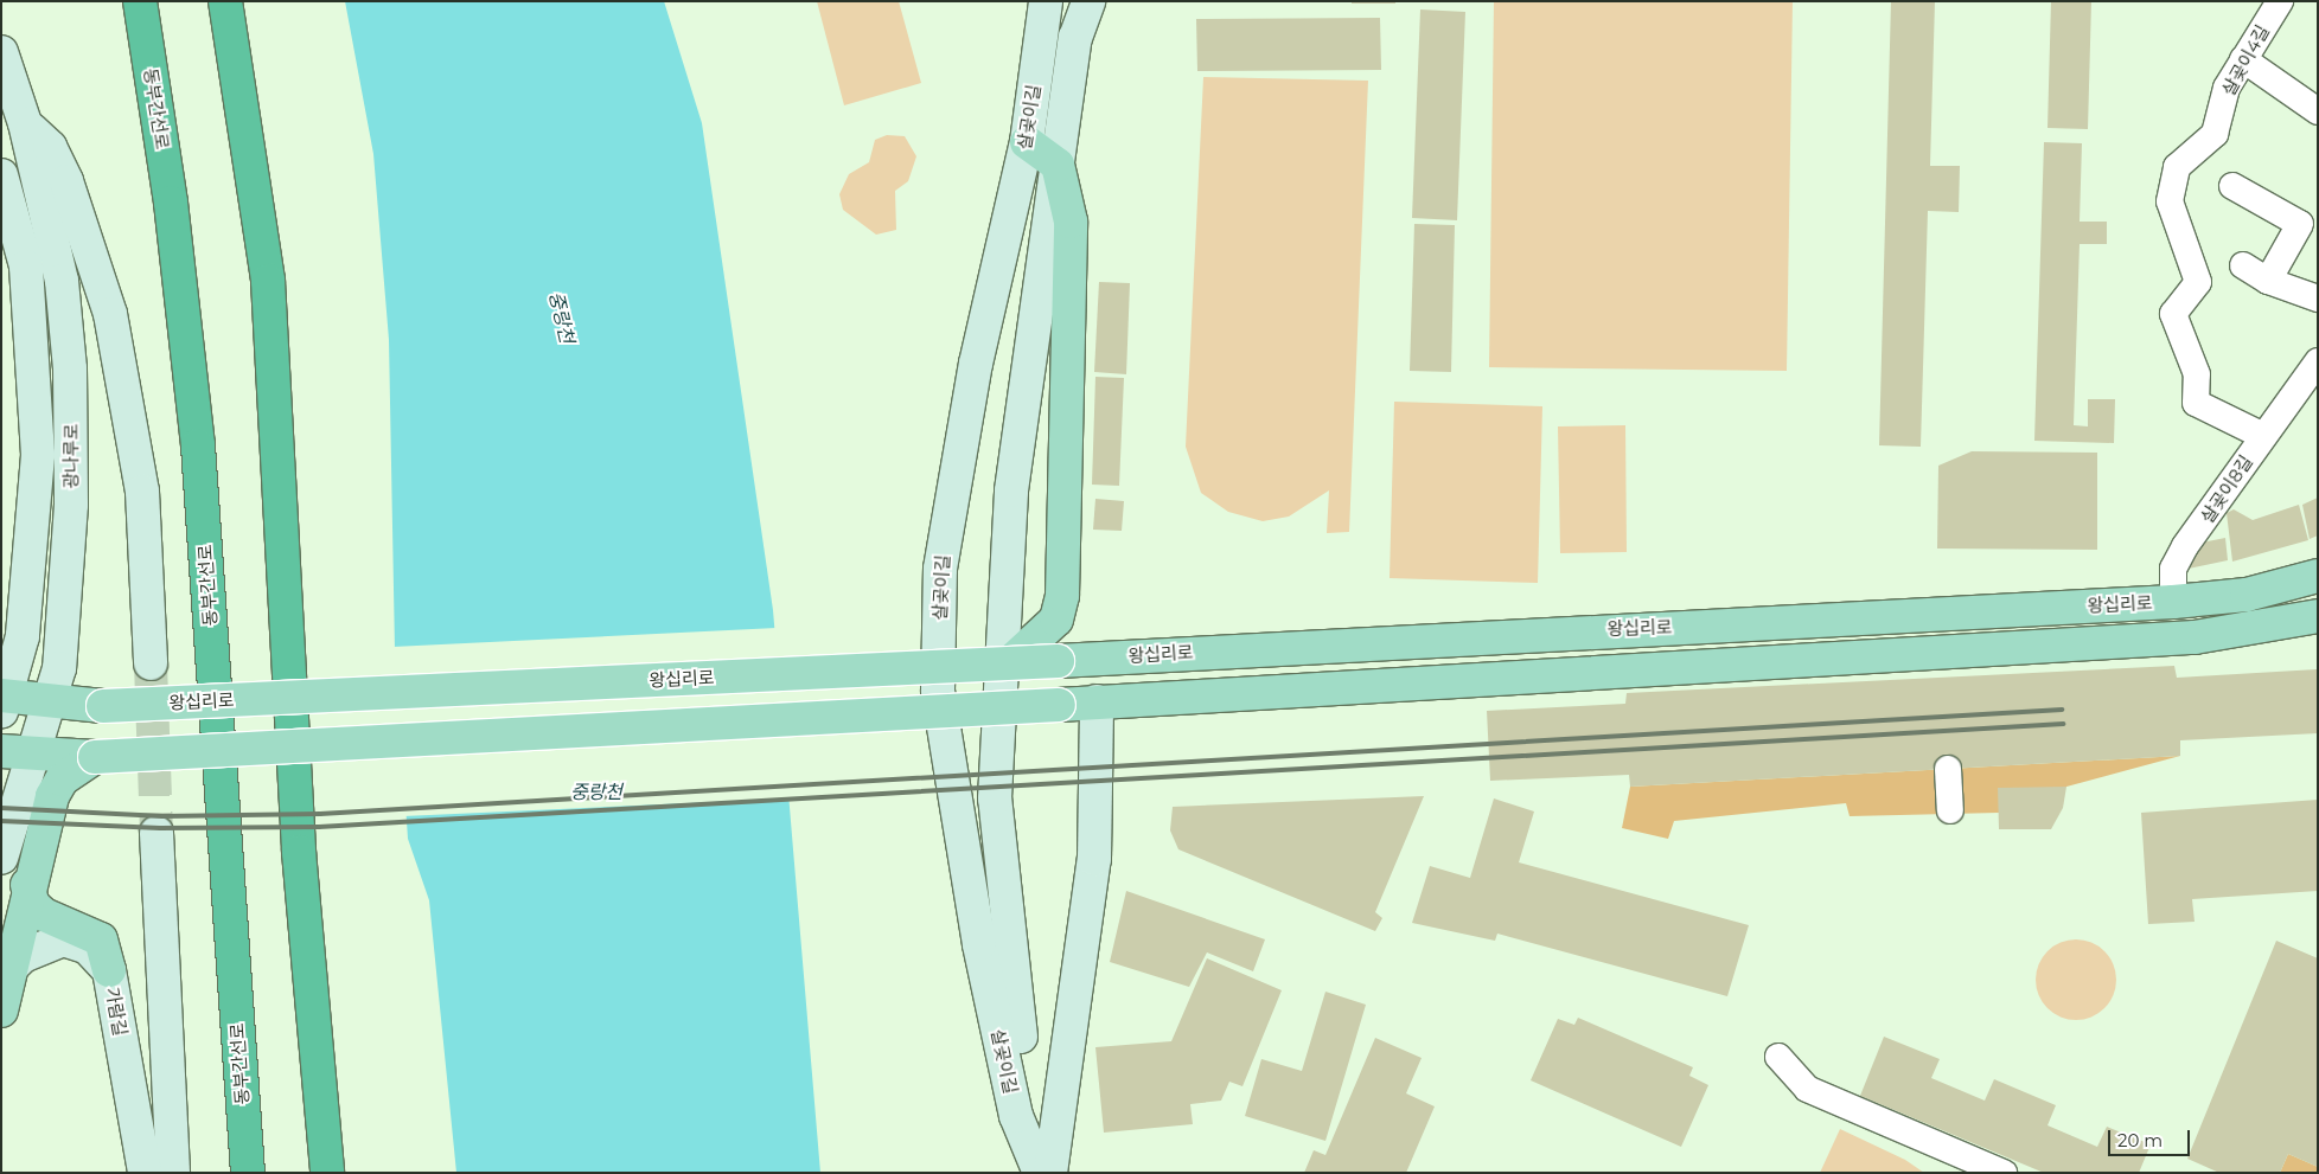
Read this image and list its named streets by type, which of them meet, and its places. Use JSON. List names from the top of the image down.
{
  "streets": {
    "highway": ["동부간선로"],
    "main road": [
      "살곶이길",
      "광나루로",
      "왕십리로",
      "가람길"
    ],
    "street": ["살곶이4길", "살곶이8길"]
  },
  "crossings": [
    ["살곶이4길", "살곶이8길"],
    ["광나루로", "왕십리로"],
    ["살곶이8길", "왕십리로"]
  ],
  "water": ["중랑천"],
  "scale_bar": "20 m"
}
